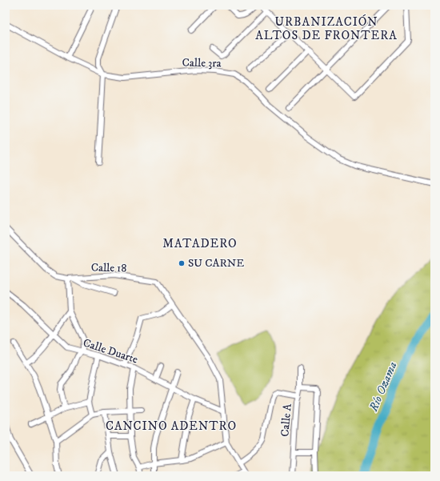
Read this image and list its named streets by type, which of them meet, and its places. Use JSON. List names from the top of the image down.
{
  "streets": {
    "street": [
      "Calle 3ra",
      "Calle 18",
      "Calle Duarte",
      "Calle A"
    ]
  },
  "crossings": [
    ["Calle 18", "Calle Duarte"]
  ],
  "districts": ["URBANIZACIÓN ALTOS DE FRONTERA", "MATADERO", "CANCINO ADENTRO"],
  "water": ["Río Ozama"],
  "places": ["SU CARNE"]
}
